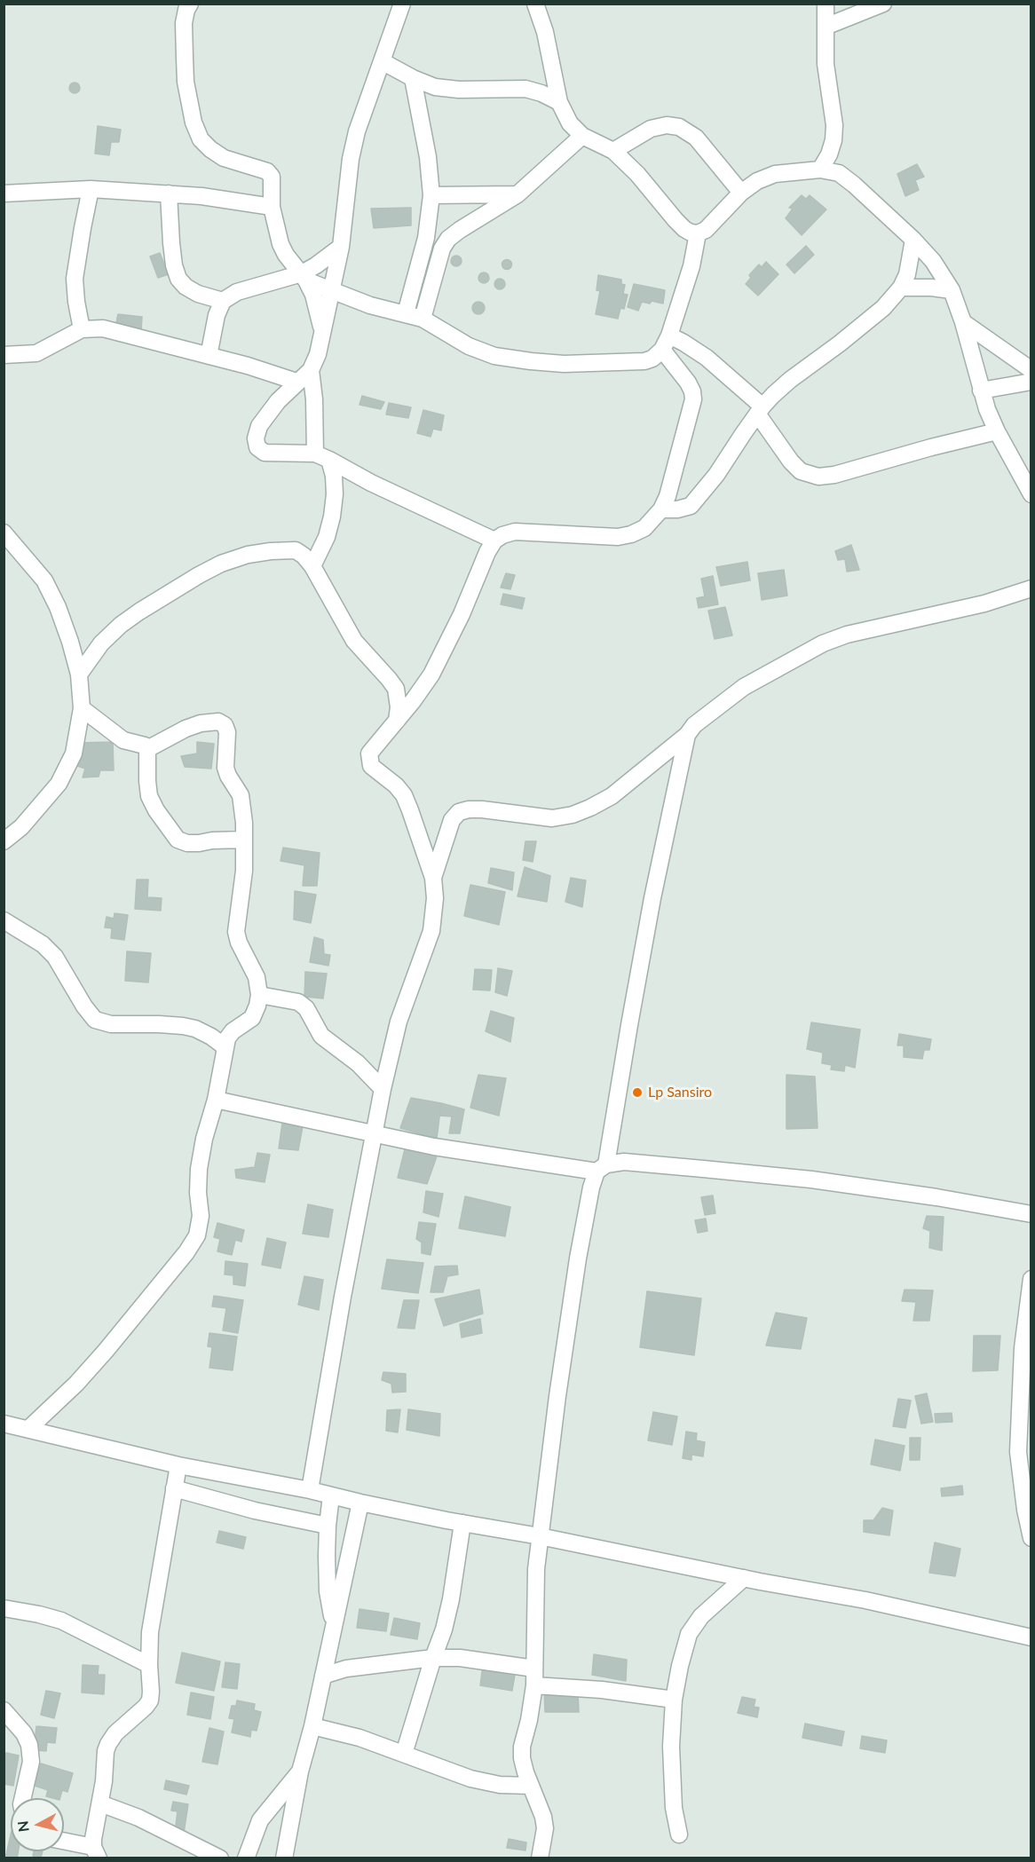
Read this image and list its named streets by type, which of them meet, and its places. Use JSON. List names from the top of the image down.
{
  "places": ["Lp Sansiro"],
  "north": "left"
}
